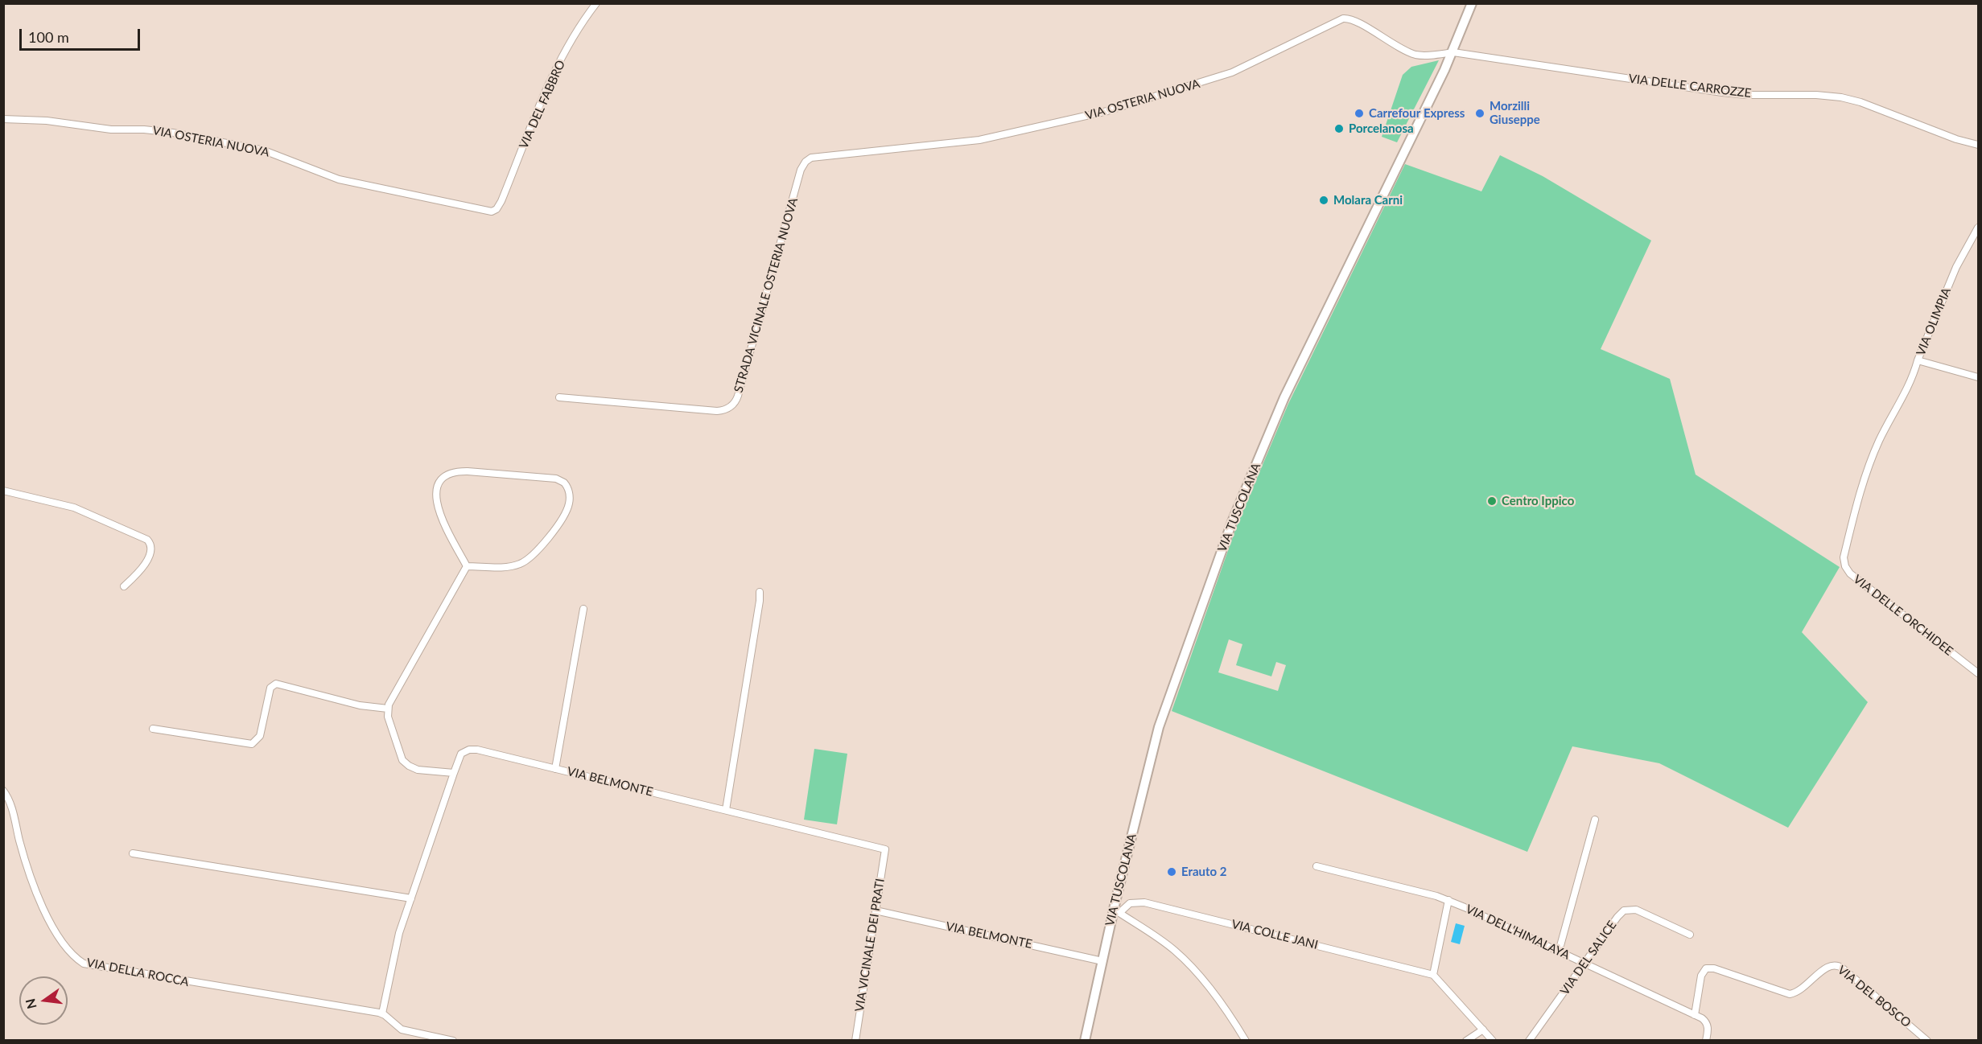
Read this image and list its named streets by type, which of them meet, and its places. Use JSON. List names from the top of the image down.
{
  "streets": {
    "main road": ["VIA TUSCOLANA"],
    "street": [
      "VIA DELLE CARROZZE",
      "VIA OSTERIA NUOVA",
      "VIA DEL FABBRO",
      "STRADA VICINALE OSTERIA NUOVA",
      "VIA OLIMPIA",
      "VIA DELLE ORCHIDEE",
      "VIA BELMONTE",
      "VIA DELL'HIMALAYA",
      "VIA COLLE JANI",
      "VIA VICINALE DEI PRATI",
      "VIA DEL SALICE",
      "VIA DELLA ROCCA",
      "VIA DEL BOSCO"
    ]
  },
  "crossings": [
    ["VIA DELLE CARROZZE", "VIA OSTERIA NUOVA"],
    ["VIA DELLE CARROZZE", "VIA TUSCOLANA"],
    ["VIA OSTERIA NUOVA", "VIA DEL FABBRO"],
    ["VIA OSTERIA NUOVA", "STRADA VICINALE OSTERIA NUOVA"],
    ["VIA OSTERIA NUOVA", "VIA TUSCOLANA"],
    ["VIA OLIMPIA", "VIA DELLE ORCHIDEE"],
    ["VIA TUSCOLANA", "VIA BELMONTE"],
    ["VIA TUSCOLANA", "VIA COLLE JANI"],
    ["VIA BELMONTE", "VIA VICINALE DEI PRATI"],
    ["VIA DELL'HIMALAYA", "VIA DEL SALICE"],
    ["VIA DELL'HIMALAYA", "VIA DEL BOSCO"]
  ],
  "places": [
    "Carrefour Express",
    "Morzilli Giuseppe",
    "Porcelanosa",
    "Molara Carni",
    "Centro Ippico",
    "Erauto 2"
  ],
  "scale_bar": "100 m",
  "north": "left"
}
